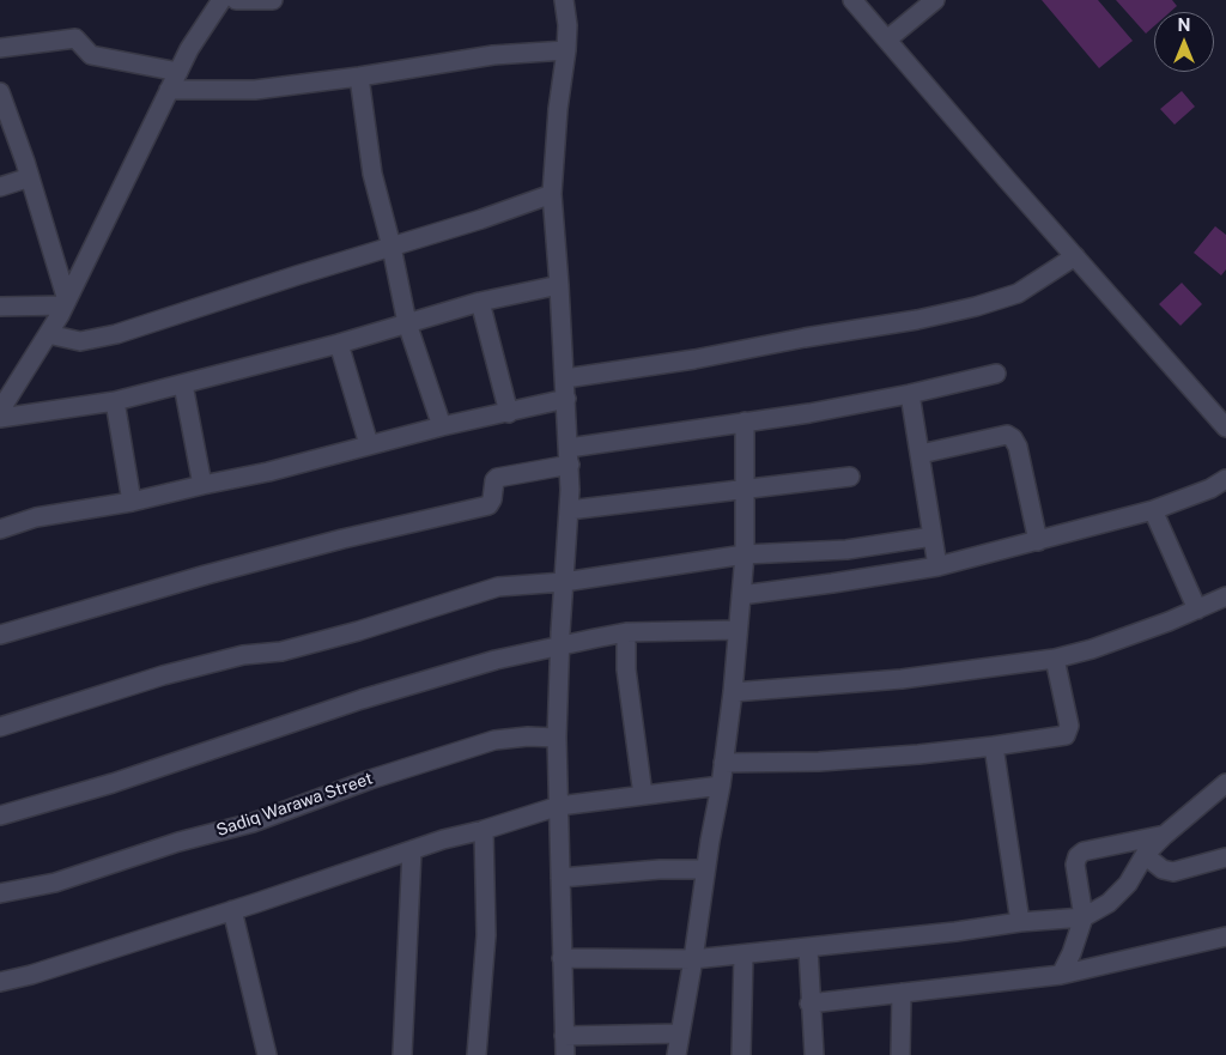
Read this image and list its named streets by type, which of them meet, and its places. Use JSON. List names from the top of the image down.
{
  "streets": {
    "street": ["Sadiq Warawa Street"]
  },
  "north": "top"
}
